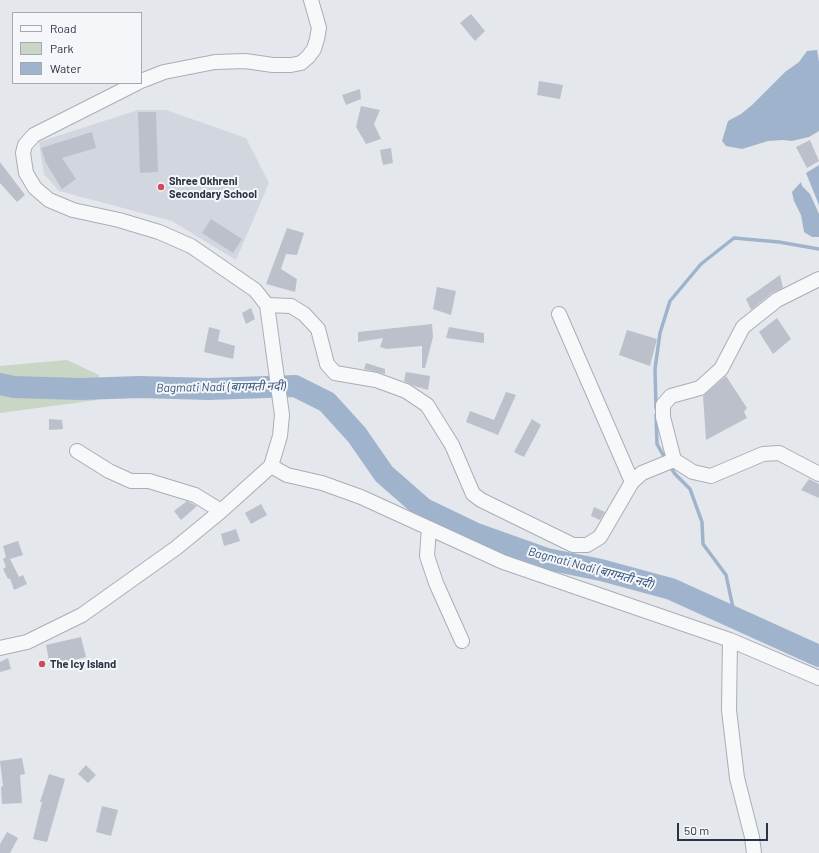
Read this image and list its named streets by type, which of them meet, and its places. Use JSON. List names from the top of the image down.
{
  "water": ["Bagmati Nadi (बागमती नदी)"],
  "places": ["Shree Okhreni Secondary School", "The Icy Island"],
  "legend": ["Road", "Park", "Water"],
  "scale_bar": "50 m"
}
